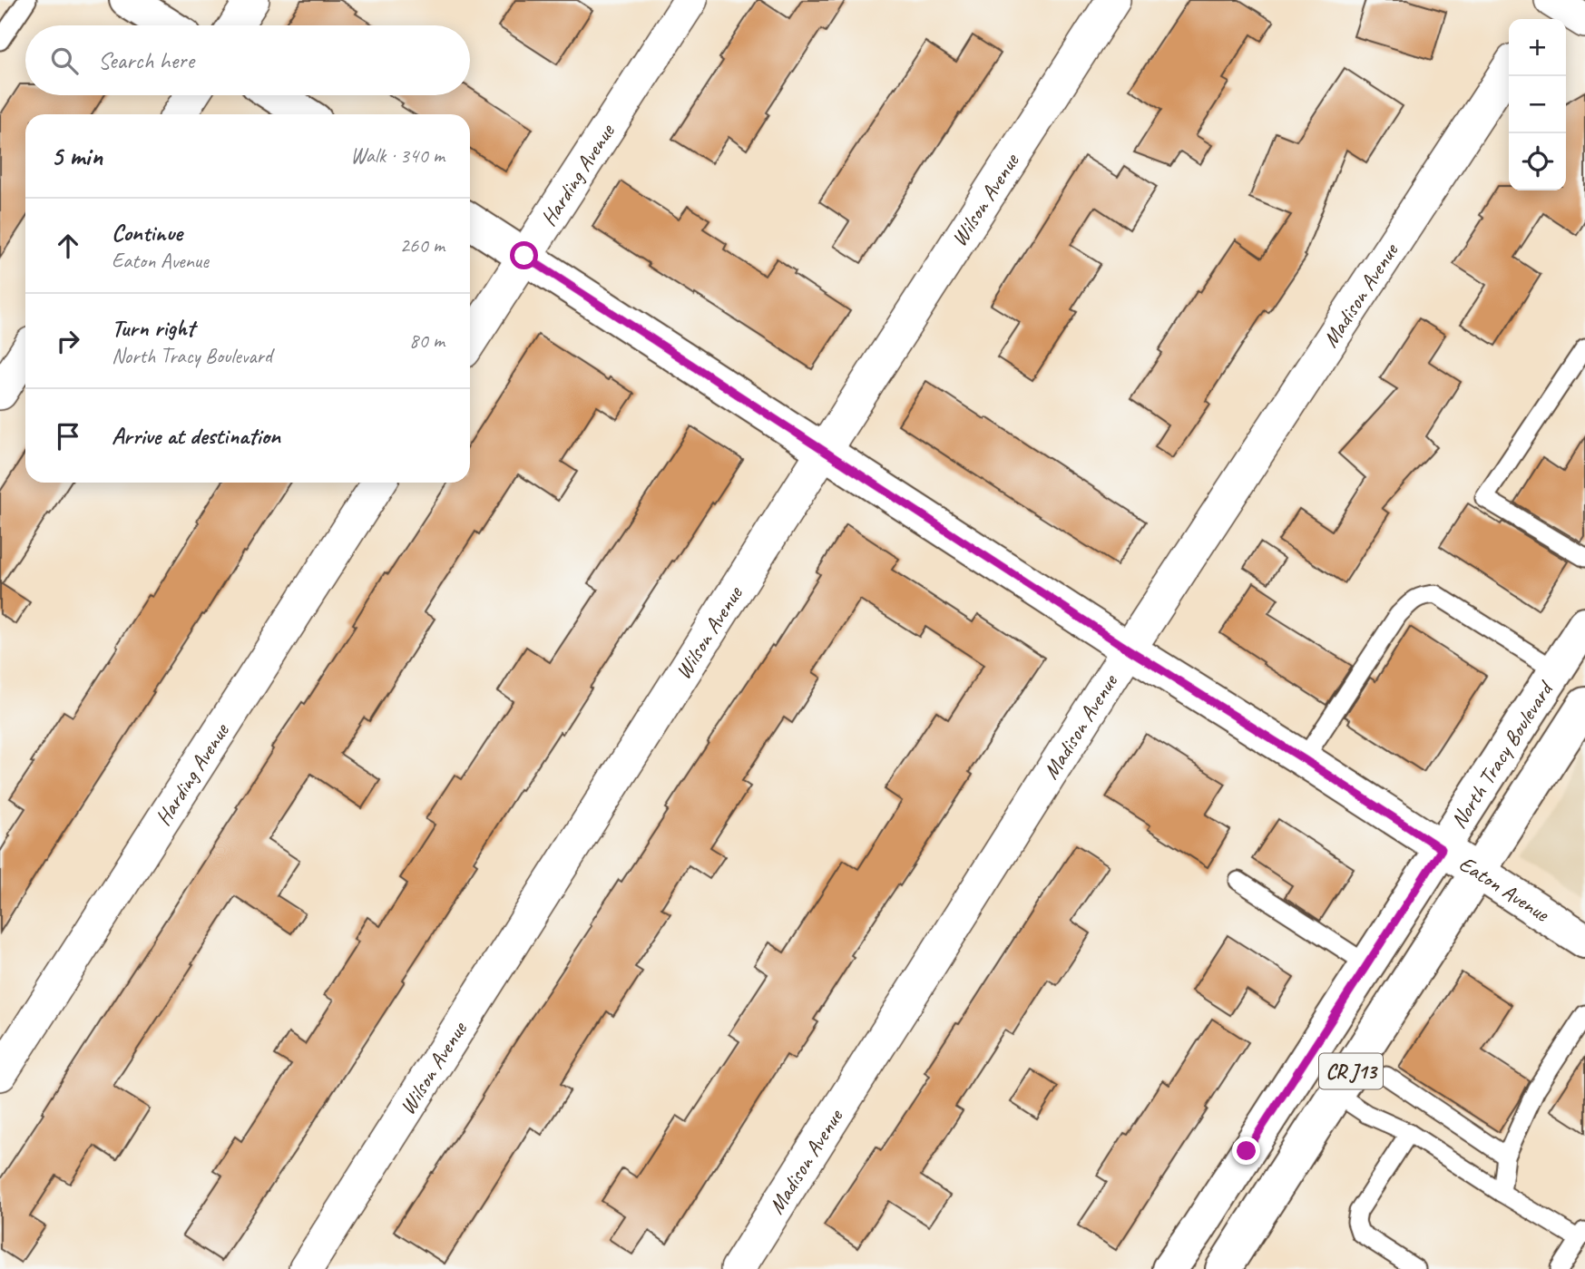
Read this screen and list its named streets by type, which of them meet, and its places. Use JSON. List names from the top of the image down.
{
  "streets": {
    "street": [
      "Harding Avenue",
      "Wilson Avenue",
      "Madison Avenue",
      "North Tracy Boulevard",
      "Eaton Avenue",
      "CR J13"
    ]
  },
  "crossings": [
    ["Harding Avenue", "Eaton Avenue"],
    ["Wilson Avenue", "Eaton Avenue"],
    ["Madison Avenue", "Eaton Avenue"],
    ["North Tracy Boulevard", "Eaton Avenue"]
  ],
  "page": {
    "map_buttons": ["+", "−"],
    "search": "Search here",
    "heading": ["5 min", "Walk · 340 m"],
    "list": [
      ["Continue", "Eaton Avenue", "260 m"],
      ["Turn right", "North Tracy Boulevard", "80 m"],
      "Arrive at destination"
    ]
  }
}
